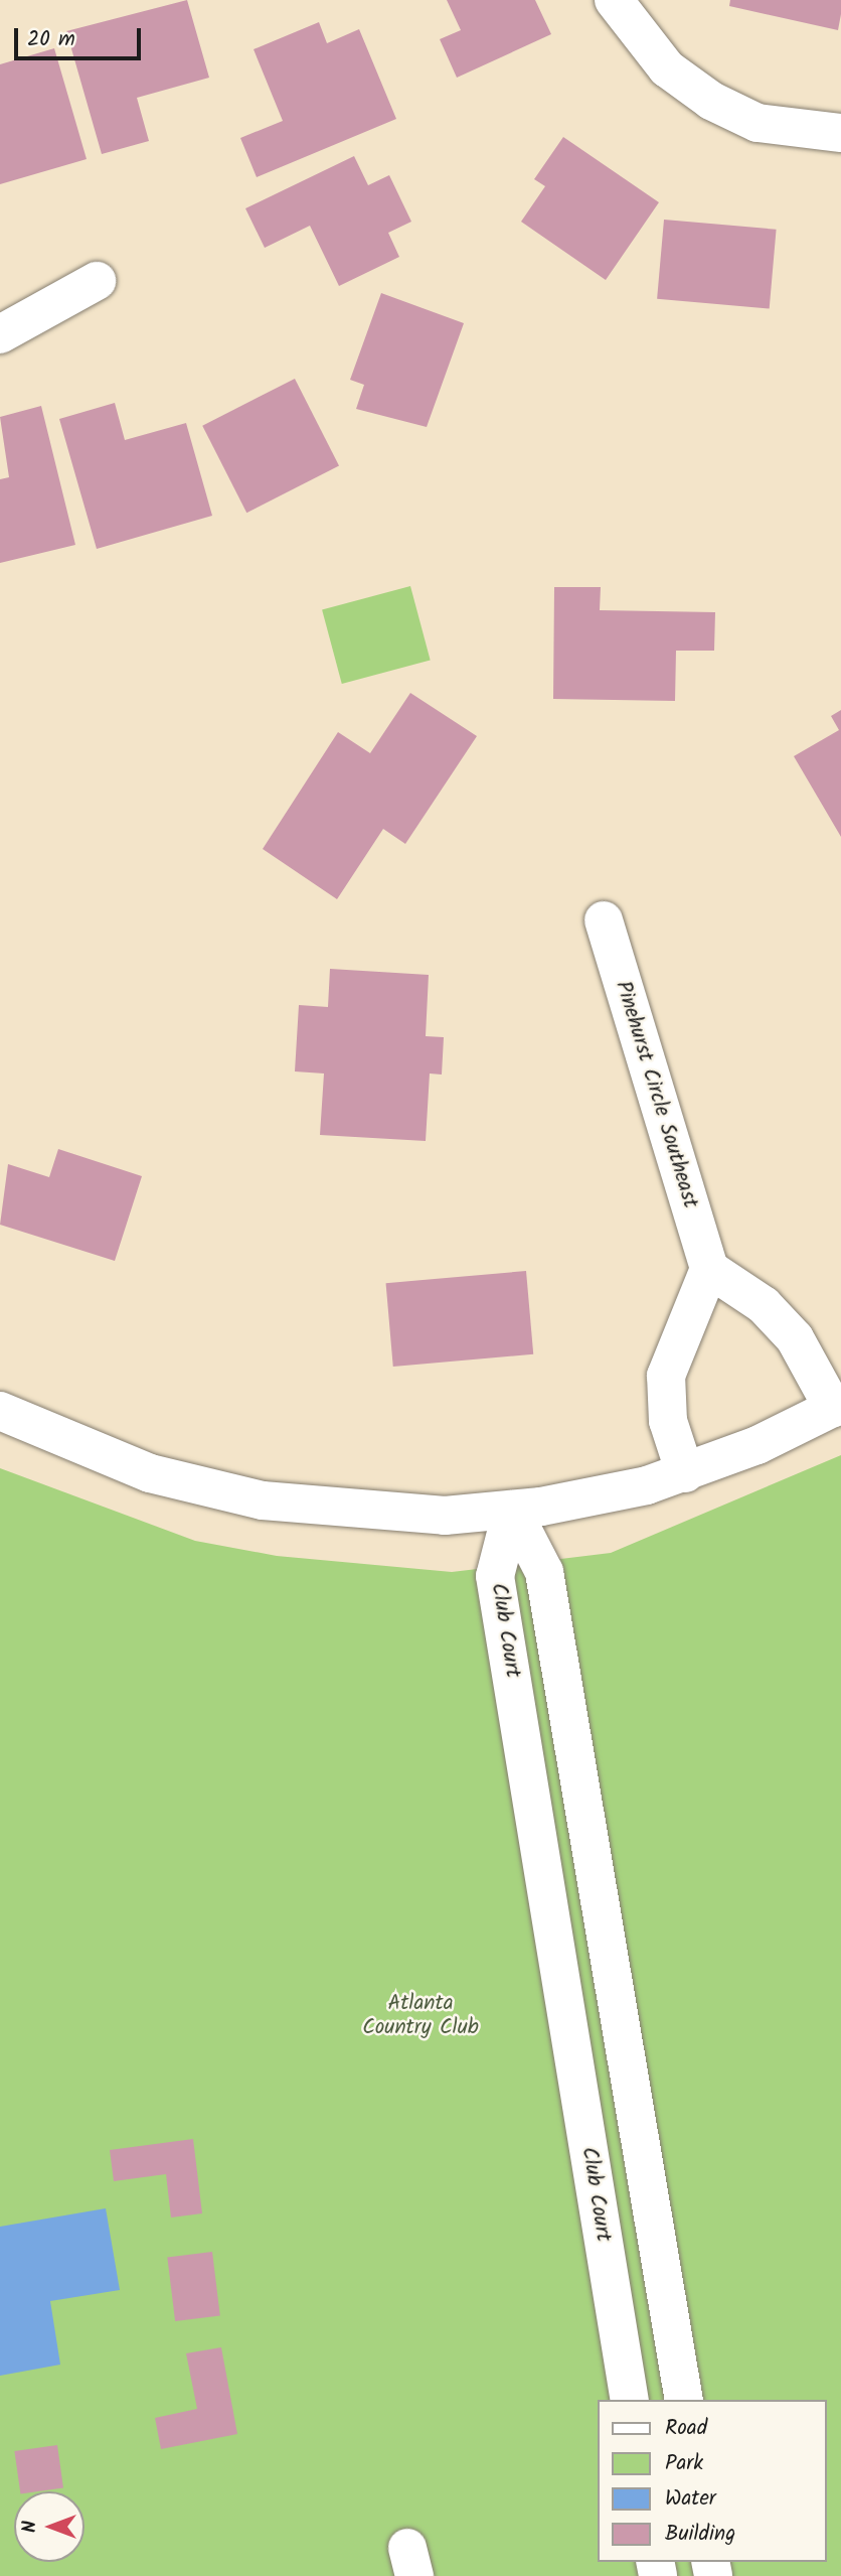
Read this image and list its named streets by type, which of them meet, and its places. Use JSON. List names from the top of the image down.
{
  "streets": {
    "street": ["Pinehurst Circle Southeast", "Club Court"]
  },
  "parks": ["Atlanta Country Club"],
  "legend": [
    "Road",
    "Park",
    "Water",
    "Building"
  ],
  "scale_bar": "20 m",
  "north": "left"
}
